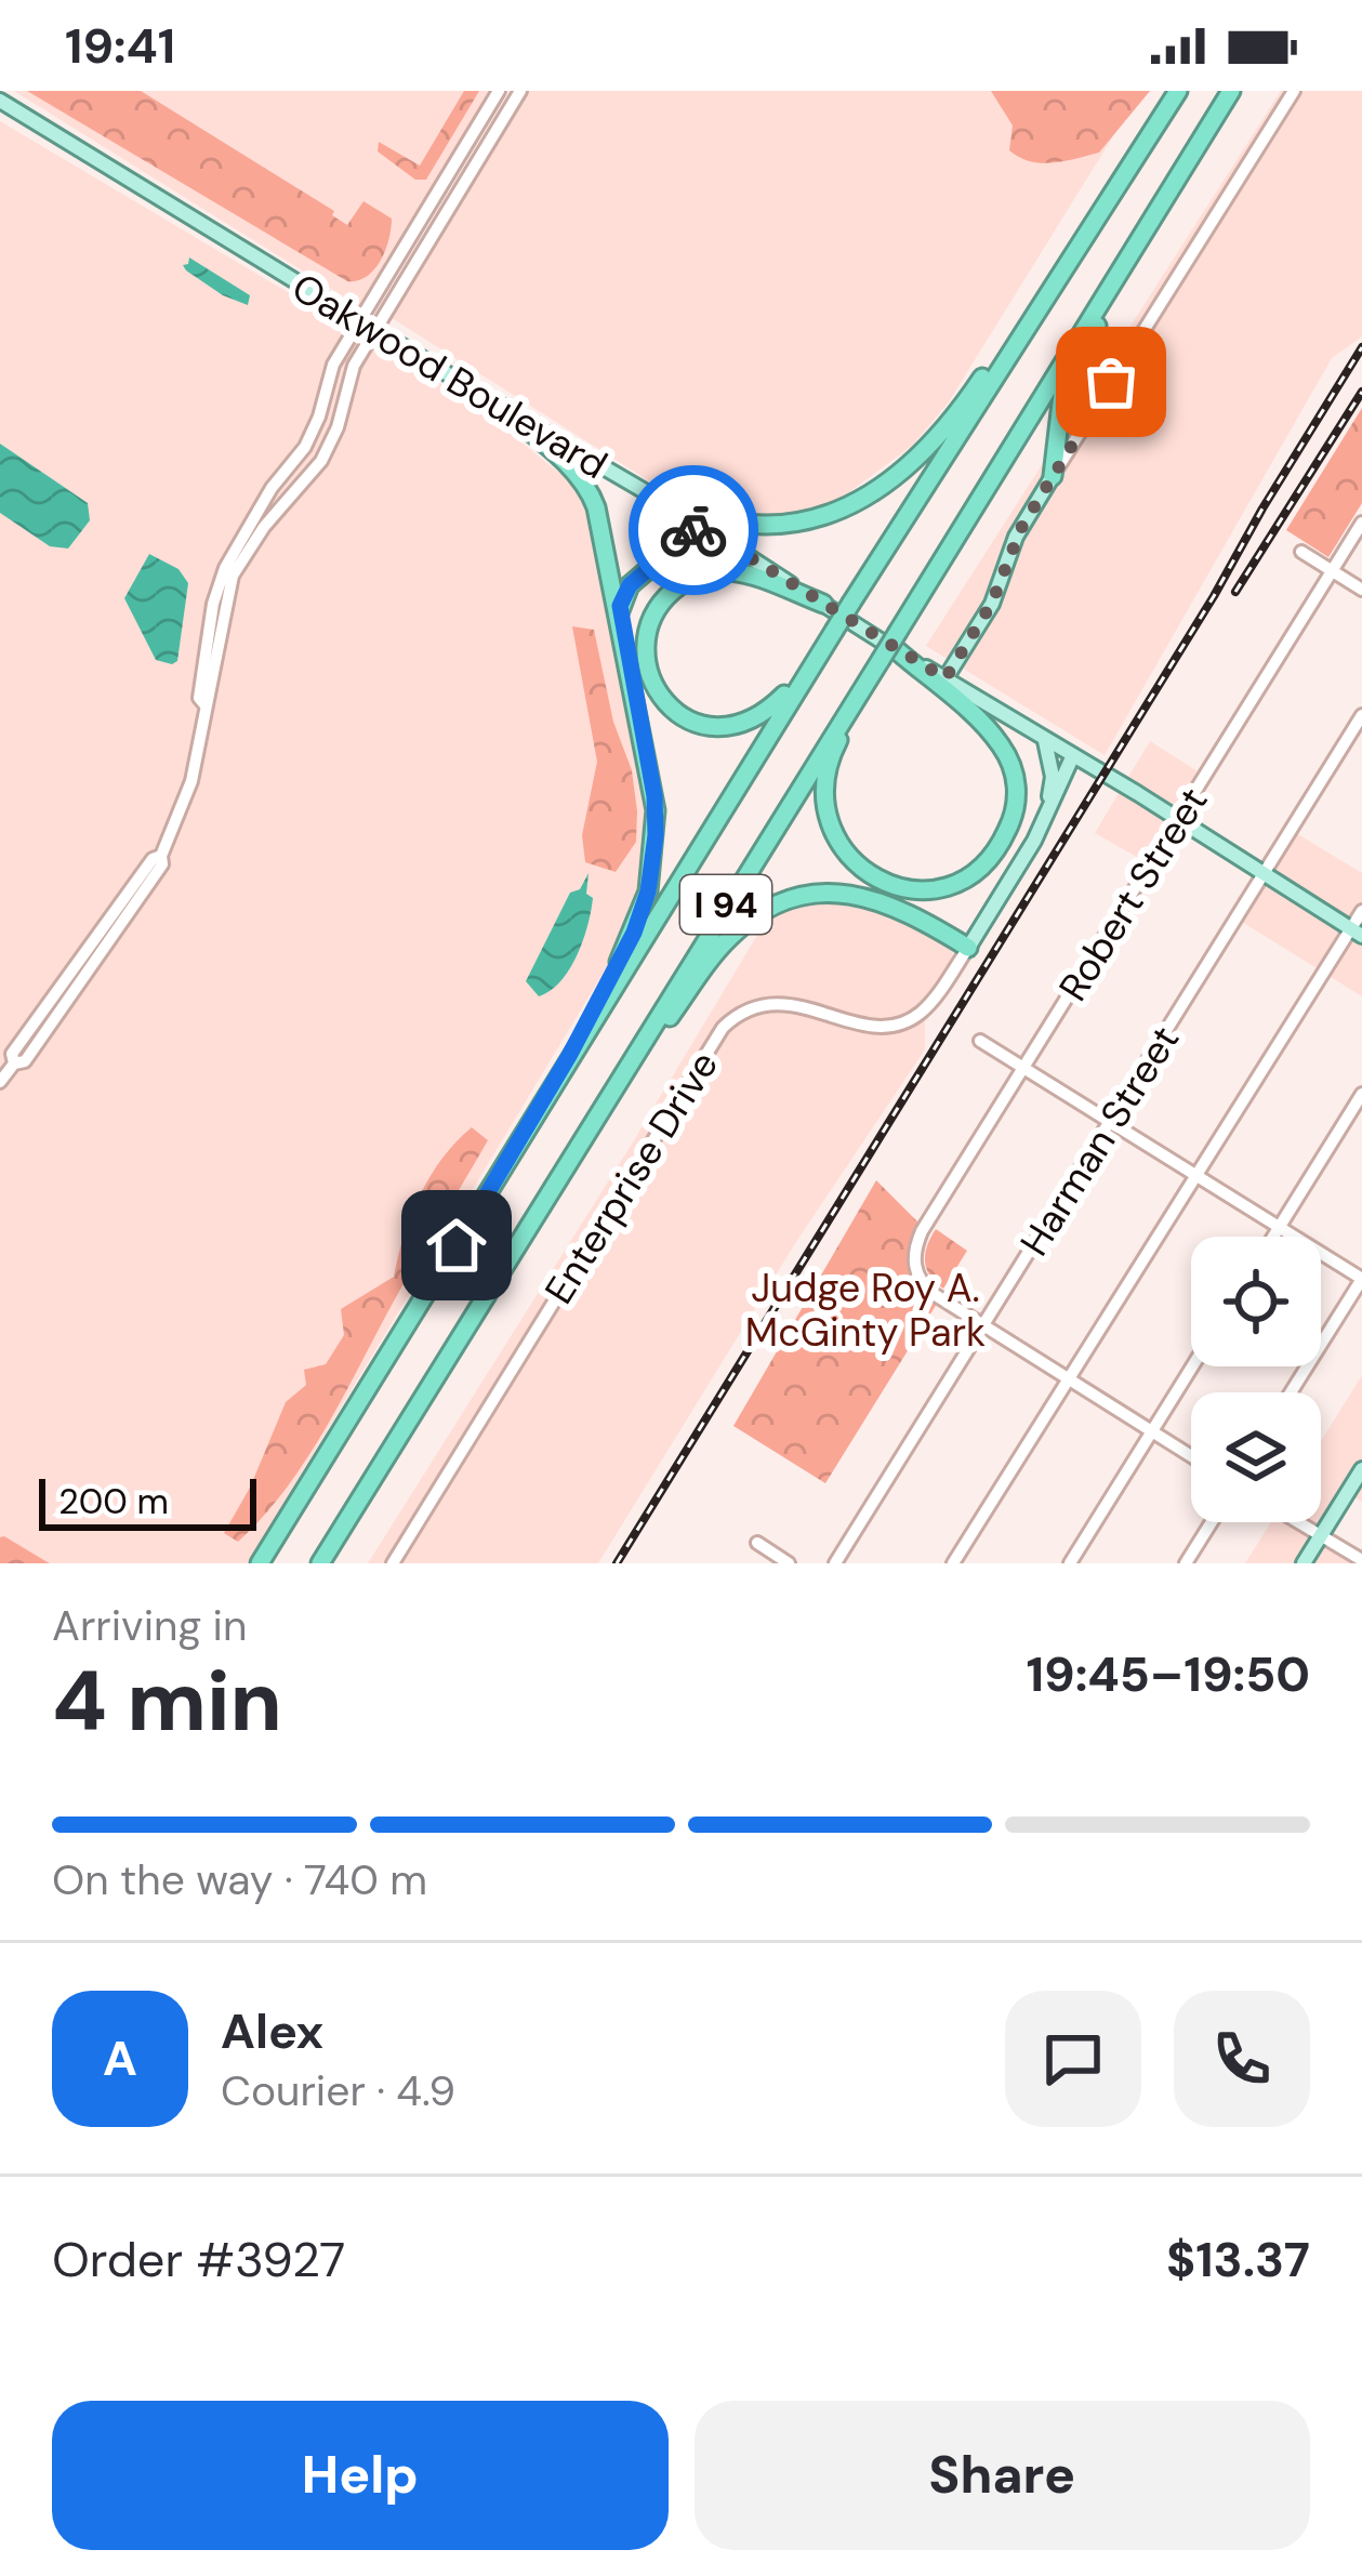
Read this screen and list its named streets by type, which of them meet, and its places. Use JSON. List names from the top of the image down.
{
  "streets": {
    "highway": ["I 94"],
    "main road": ["Oakwood Boulevard", "Enterprise Drive"],
    "street": ["Robert Street", "Harman Street"]
  },
  "crossings": [
    ["Oakwood Boulevard", "Robert Street"],
    ["Oakwood Boulevard", "Harman Street"],
    ["Oakwood Boulevard", "Enterprise Drive"],
    ["Robert Street", "Harman Street"]
  ],
  "parks": ["Judge Roy A. McGinty Park"],
  "scale_bar": "200 m",
  "page": {
    "status": "19:41",
    "scale": "200 m",
    "heading": ["4 min", "Arriving in", "19:45–19:50"],
    "panel": [
      "Alex",
      "Courier · 4.9",
      "Order #3927",
      "$13.37"
    ],
    "bar": "On the way · 740 m",
    "round": "A",
    "buttons": ["Help", "Share"]
  }
}
